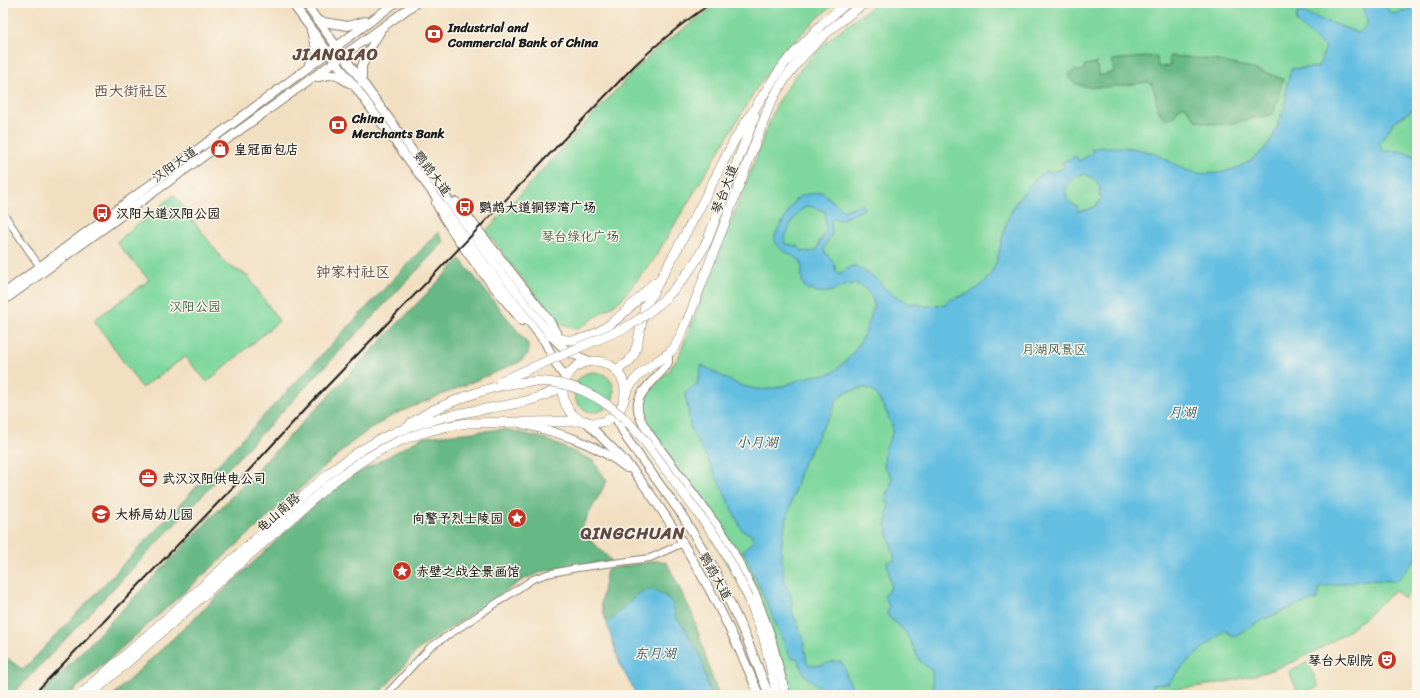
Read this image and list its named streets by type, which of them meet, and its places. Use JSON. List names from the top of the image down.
{
  "streets": {
    "highway": ["琴台大道", "龟山南路"],
    "main road": ["汉阳大道", "鹦鹉大道"]
  },
  "crossings": [
    ["汉阳大道", "鹦鹉大道"],
    ["鹦鹉大道", "琴台大道"],
    ["鹦鹉大道", "龟山南路"],
    ["琴台大道", "龟山南路"]
  ],
  "districts": [
    "JIANQIAO",
    "西大街社区",
    "钟家村社区",
    "QINGCHUAN"
  ],
  "water": ["月湖", "小月湖", "东月湖"],
  "parks": ["琴台绿化广场", "汉阳公园", "月湖风景区"],
  "places": {
    "bank": ["Industrial and Commercial Bank of China", "China Merchants Bank"],
    "shop": ["皇冠面包店"],
    "bus stop": ["鹦鹉大道铜锣湾广场", "汉阳大道汉阳公园"],
    "office": ["武汉汉阳供电公司"],
    "school or university": ["大桥局幼儿园"],
    "place": ["向警予烈士陵园", "赤壁之战全景画馆"],
    "theatre": ["琴台大剧院"]
  }
}
